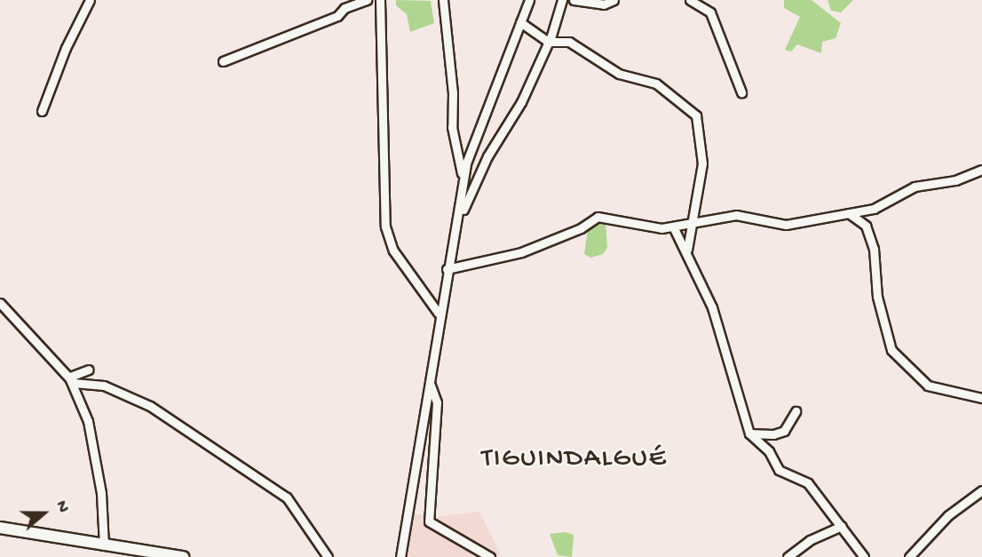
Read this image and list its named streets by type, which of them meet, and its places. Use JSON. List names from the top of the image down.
{
  "districts": ["TIGUINDALGUÉ"],
  "north": "right"
}
